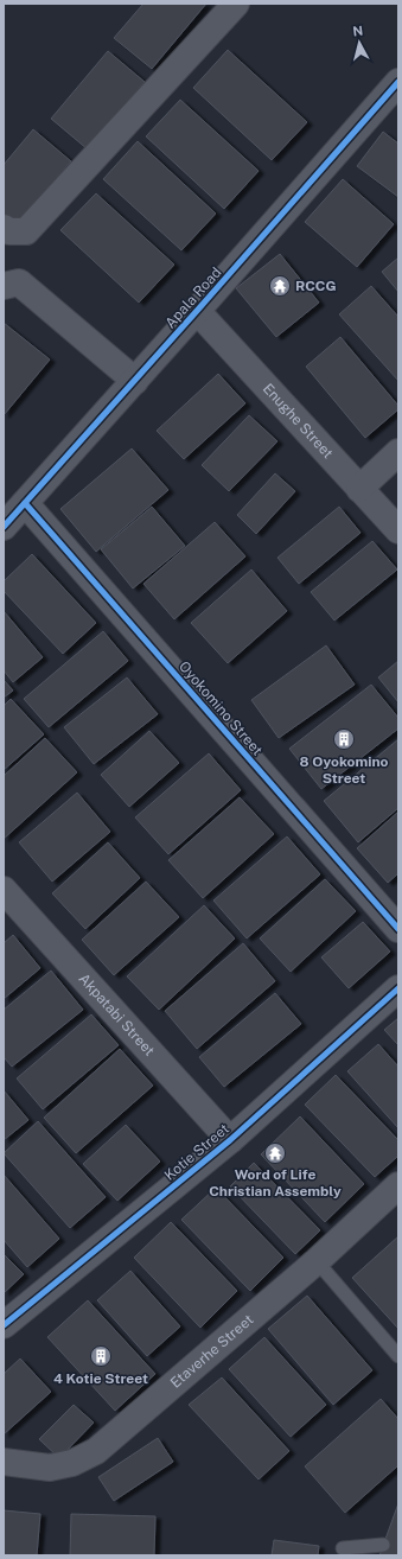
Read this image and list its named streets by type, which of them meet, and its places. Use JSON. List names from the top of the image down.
{
  "streets": {
    "street": [
      "Apala Road",
      "Enughe Street",
      "Oyokomino Street",
      "Akpatabi Street",
      "Kotie Street",
      "Etaverhe Street"
    ]
  },
  "crossings": [
    ["Apala Road", "Enughe Street"],
    ["Apala Road", "Oyokomino Street"],
    ["Akpatabi Street", "Kotie Street"]
  ],
  "places": {
    "temple": ["RCCG", "Word of Life Christian Assembly"],
    "building": ["8 Oyokomino Street", "4 Kotie Street"]
  },
  "north": "top"
}
